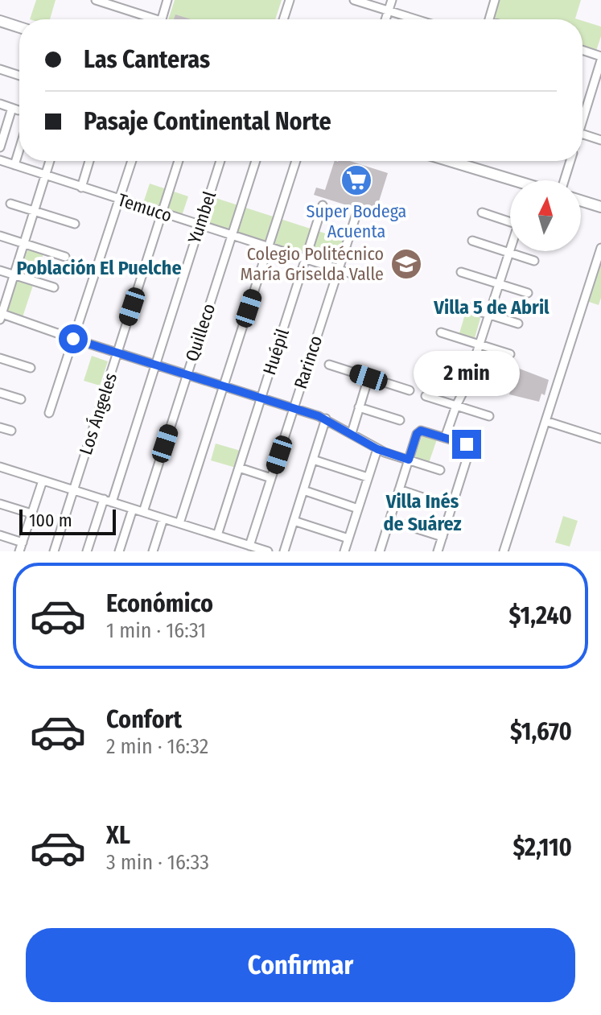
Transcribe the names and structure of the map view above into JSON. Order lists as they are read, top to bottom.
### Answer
{
  "streets": {
    "street": [
      "Temuco",
      "Yumbel",
      "Quilleco",
      "Huépil",
      "Rarinco",
      "Los Ángeles"
    ]
  },
  "crossings": [
    ["Temuco", "Yumbel"],
    ["Temuco", "Quilleco"],
    ["Temuco", "Huépil"],
    ["Temuco", "Rarinco"],
    ["Temuco", "Los Ángeles"]
  ],
  "districts": ["Población El Puelche", "Villa 5 de Abril", "Villa Inés de Suárez"],
  "places": {
    "supermarket": ["Super Bodega Acuenta"],
    "school or university": ["Colegio Politécnico María Griselda Valle"]
  },
  "scale_bar": "100 m",
  "north": "top",
  "page": {
    "banner": ["Las Canteras", "Pasaje Continental Norte"],
    "bubble": "2 min",
    "scale": "100 m",
    "list": [
      {
        "name": "Económico",
        "note": "1 min · 16:31",
        "value": "$1,240"
      },
      {
        "name": "Confort",
        "note": "2 min · 16:32",
        "value": "$1,670"
      },
      {
        "name": "XL",
        "note": "3 min · 16:33",
        "value": "$2,110"
      }
    ],
    "buttons": "Confirmar"
  }
}
